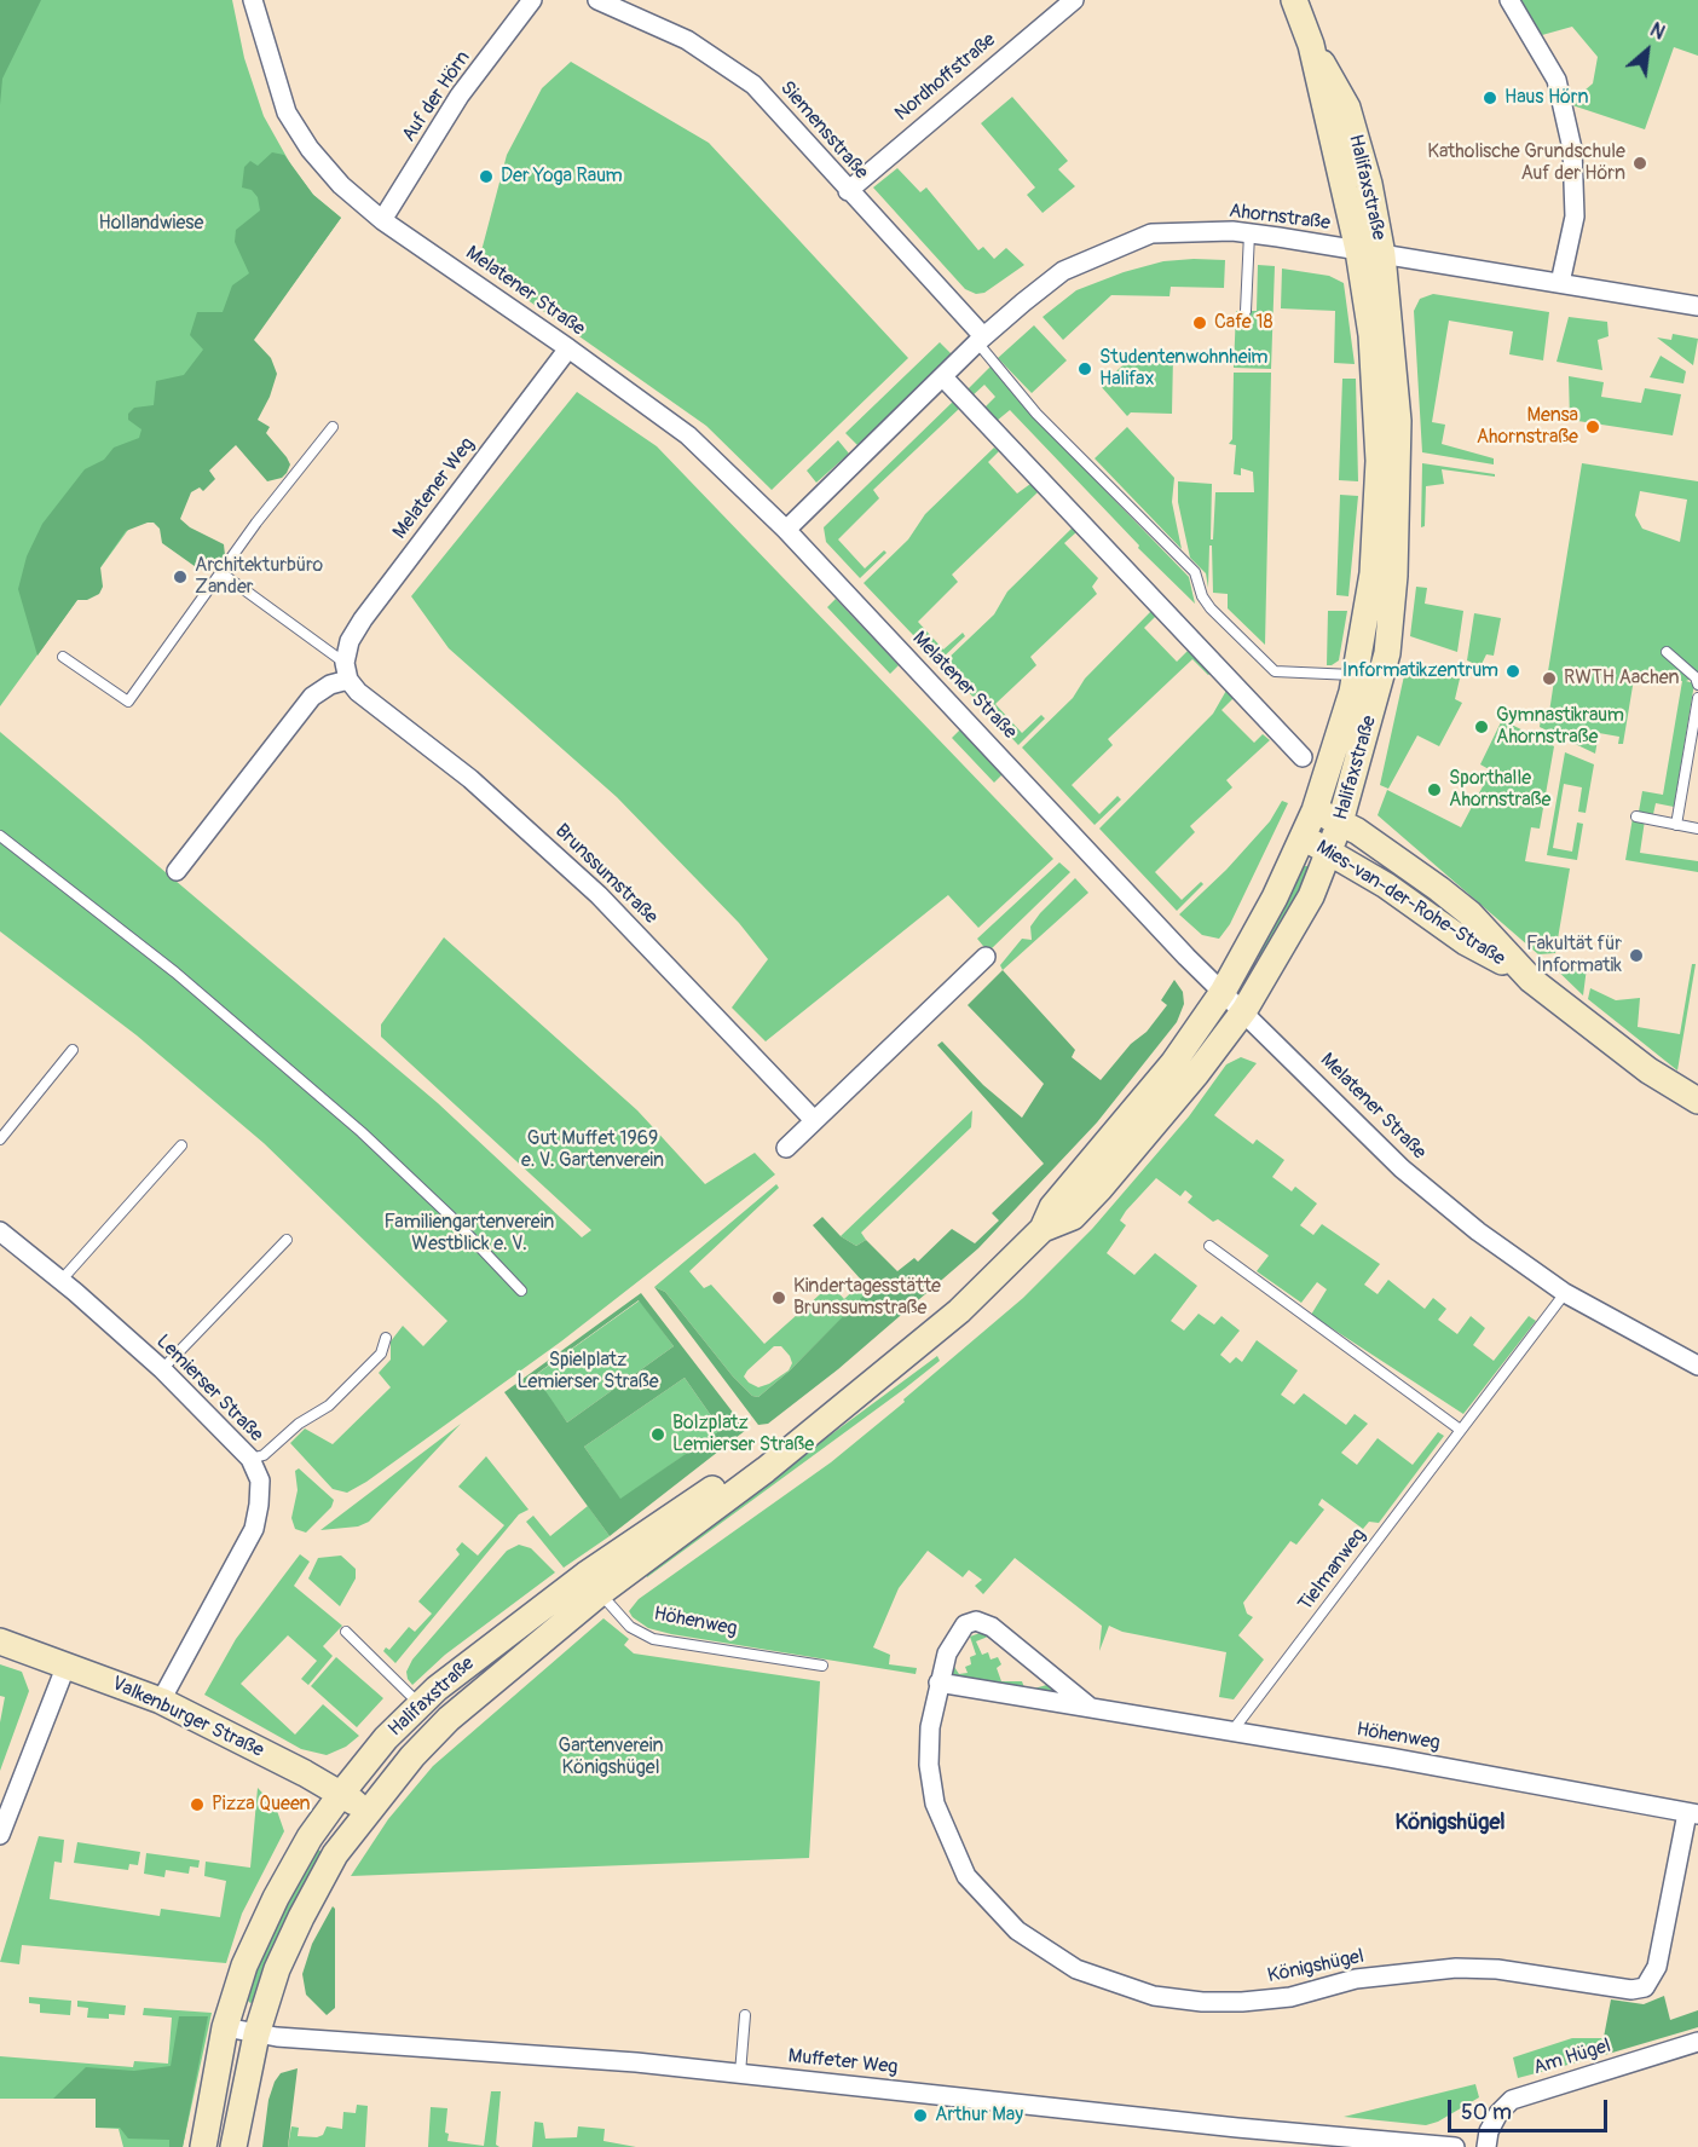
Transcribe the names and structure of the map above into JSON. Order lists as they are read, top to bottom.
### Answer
{
  "streets": {
    "main road": ["Halifaxstraße", "Mies-van-der-Rohe-Straße", "Valkenburger Straße"],
    "street": [
      "Nordhoffstraße",
      "Auf der Hörn",
      "Siemensstraße",
      "Ahornstraße",
      "Melatener Straße",
      "Melatener Weg",
      "Brunssumstraße",
      "Lemierser Straße",
      "Höhenweg",
      "Königshügel",
      "Am Hügel",
      "Muffeter Weg"
    ],
    "lane": ["Tielmanweg"]
  },
  "crossings": [
    ["Nordhoffstraße", "Siemensstraße"],
    ["Auf der Hörn", "Melatener Straße"],
    ["Siemensstraße", "Ahornstraße"],
    ["Halifaxstraße", "Ahornstraße"],
    ["Halifaxstraße", "Melatener Straße"],
    ["Halifaxstraße", "Mies-van-der-Rohe-Straße"],
    ["Halifaxstraße", "Höhenweg"],
    ["Halifaxstraße", "Valkenburger Straße"],
    ["Halifaxstraße", "Muffeter Weg"],
    ["Ahornstraße", "Melatener Straße"],
    ["Melatener Straße", "Melatener Weg"],
    ["Melatener Straße", "Tielmanweg"],
    ["Melatener Weg", "Brunssumstraße"],
    ["Lemierser Straße", "Valkenburger Straße"],
    ["Tielmanweg", "Höhenweg"],
    ["Höhenweg", "Königshügel"]
  ],
  "districts": ["Königshügel"],
  "parks": [
    "Hollandwiese",
    "Gut Muffet 1969 e. V. Gartenverein",
    "Familiengartenverein Westblick e. V.",
    "Spielplatz Lemierser Straße",
    "Gartenverein Königshügel"
  ],
  "places": [
    "Haus Hörn",
    "Katholische Grundschule Auf der Hörn",
    "Der Yoga Raum",
    "Cafe 18",
    "Studentenwohnheim Halifax",
    "Mensa Ahornstraße",
    "Architekturbüro Zander",
    "Informatikzentrum",
    "RWTH Aachen",
    "Gymnastikraum Ahornstraße",
    "Sporthalle Ahornstraße",
    "Fakultät für Informatik",
    "Kindertagesstätte Brunssumstraße",
    "Bolzplatz Lemierser Straße",
    "Pizza Queen",
    "Arthur May"
  ],
  "scale_bar": "50 m",
  "north": "top right"
}
